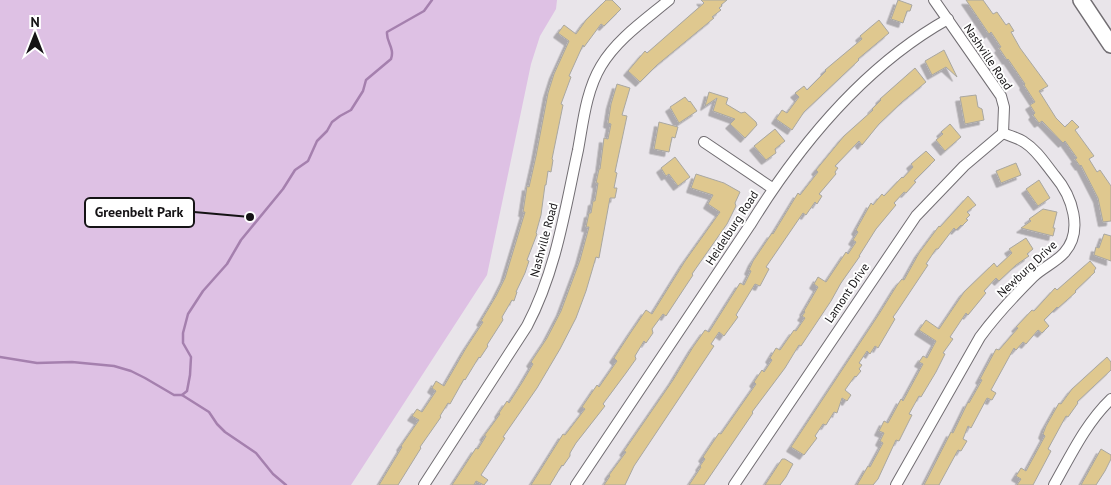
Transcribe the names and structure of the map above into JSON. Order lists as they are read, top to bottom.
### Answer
{
  "streets": {
    "street": [
      "Nashville Road",
      "Heidelburg Road",
      "Newburg Drive",
      "Lamont Drive"
    ]
  },
  "crossings": [
    ["Nashville Road", "Heidelburg Road"],
    ["Nashville Road", "Newburg Drive"],
    ["Nashville Road", "Lamont Drive"],
    ["Newburg Drive", "Lamont Drive"]
  ],
  "places": ["Greenbelt Park"],
  "north": "top"
}
